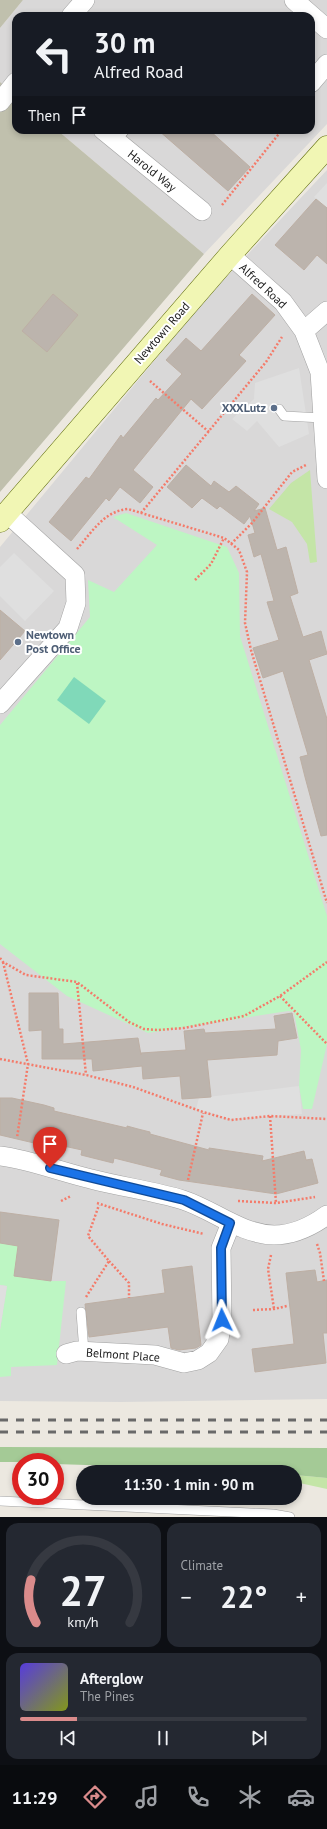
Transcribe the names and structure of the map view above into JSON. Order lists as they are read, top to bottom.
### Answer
{
  "streets": {
    "street": [
      "Harold Way",
      "Alfred Road",
      "Newtown Road",
      "Belmont Place"
    ]
  },
  "crossings": [
    ["Alfred Road", "Newtown Road"]
  ],
  "places": ["XXXLutz", "Newtown Post Office"],
  "page": {
    "turn": ["30 m", "Alfred Road"],
    "then": "Then",
    "limit": "30",
    "trip": "11:30 · 1 min · 90 m",
    "tile": "Climate",
    "heat": ["−", "22°", "+"],
    "song": ["Afterglow", "The Pines"],
    "tabs": "11:29",
    "gauge": ["27", "km/h"]
  }
}
